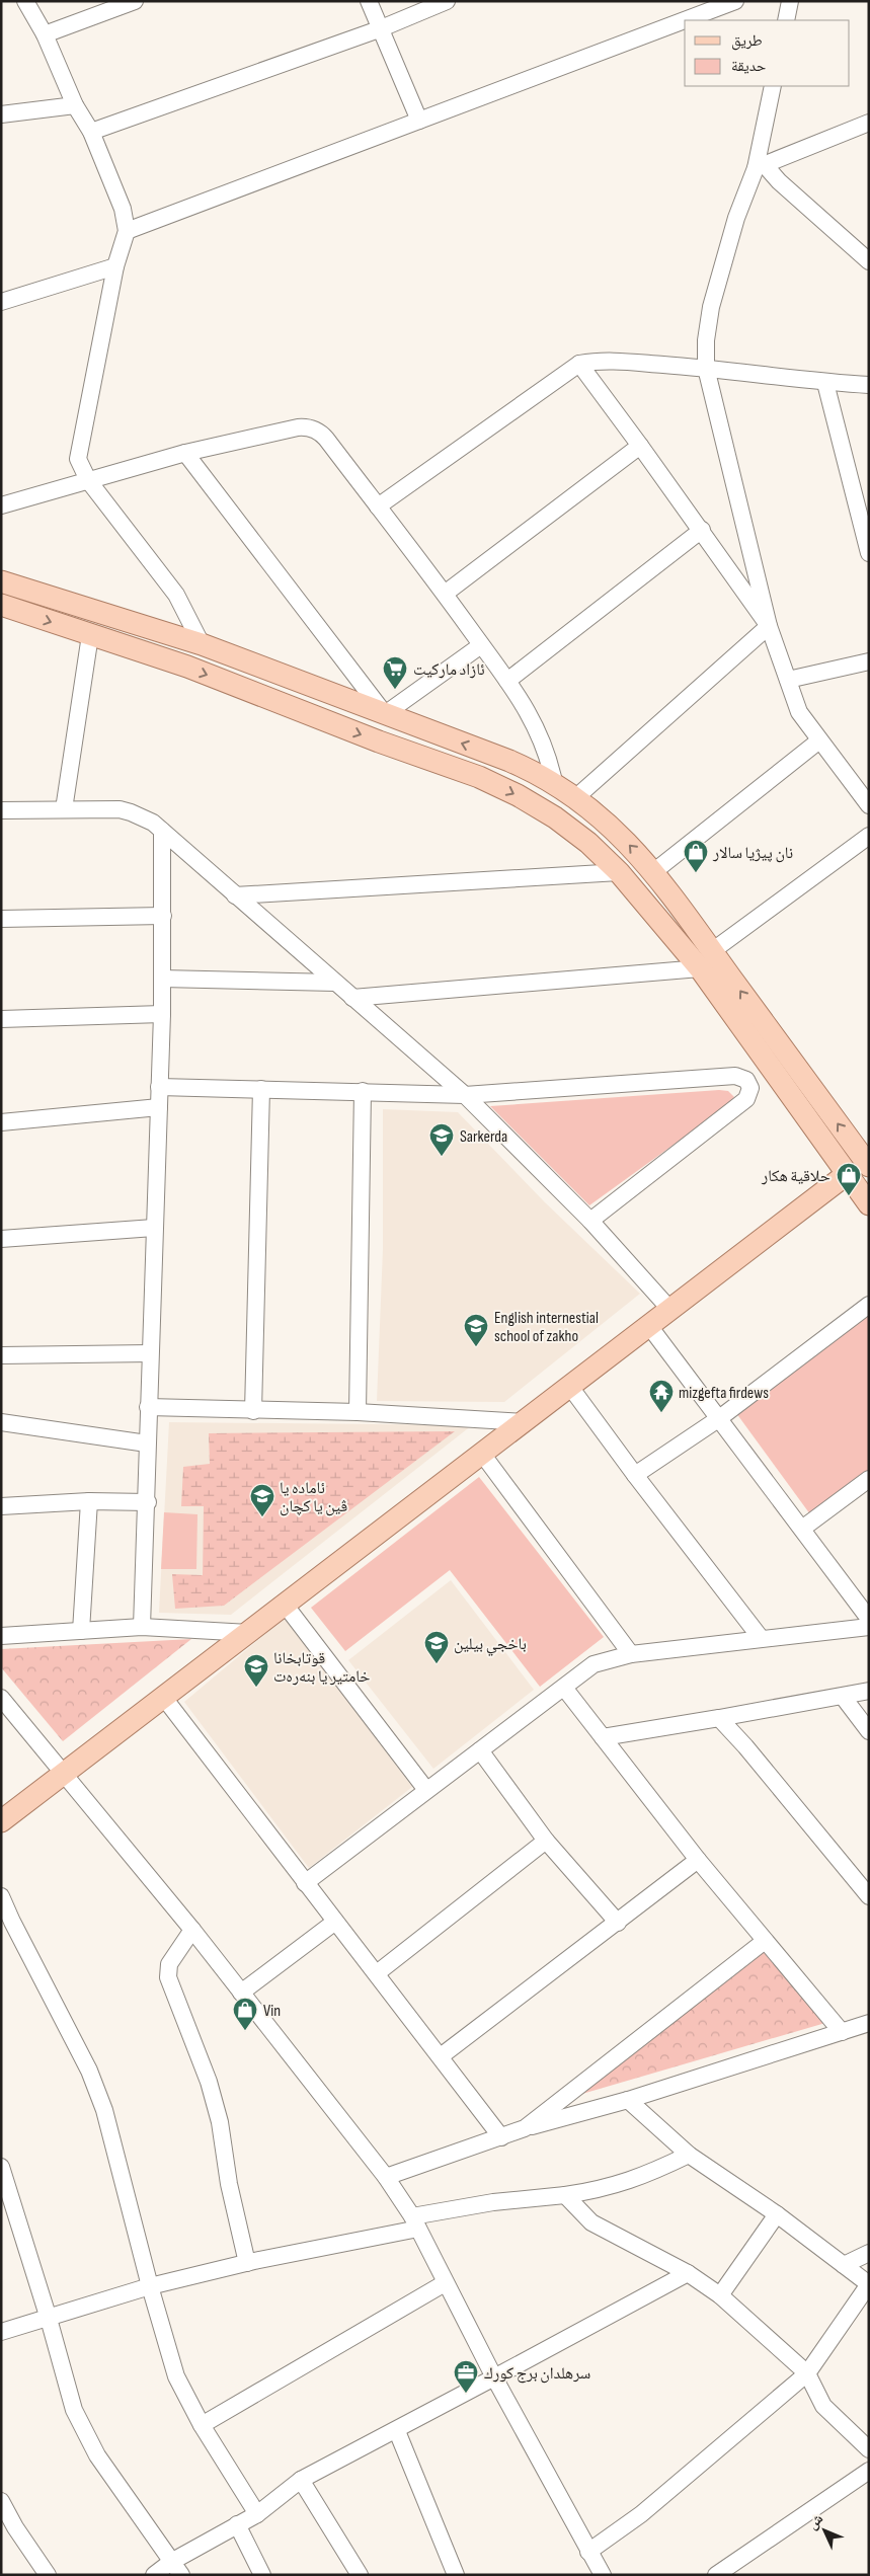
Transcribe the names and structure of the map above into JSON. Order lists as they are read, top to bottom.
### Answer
{
  "places": {
    "supermarket": ["ئازاد ماركيت"],
    "shop": ["نان پيژيا سالار", "حلاقية هكار", "Vin"],
    "school or university": [
      "Sarkerda",
      "English internestial school of zakho",
      "ئاماده یا ڤین یا کچان",
      "باخجي بيلين",
      "قوتابخانا خامتیر یا بنەرەت"
    ],
    "temple": ["mizgefta firdews"],
    "office": ["سرهلدان برج كورك"]
  },
  "legend": ["طريق", "حديقة"],
  "north": "top left"
}
